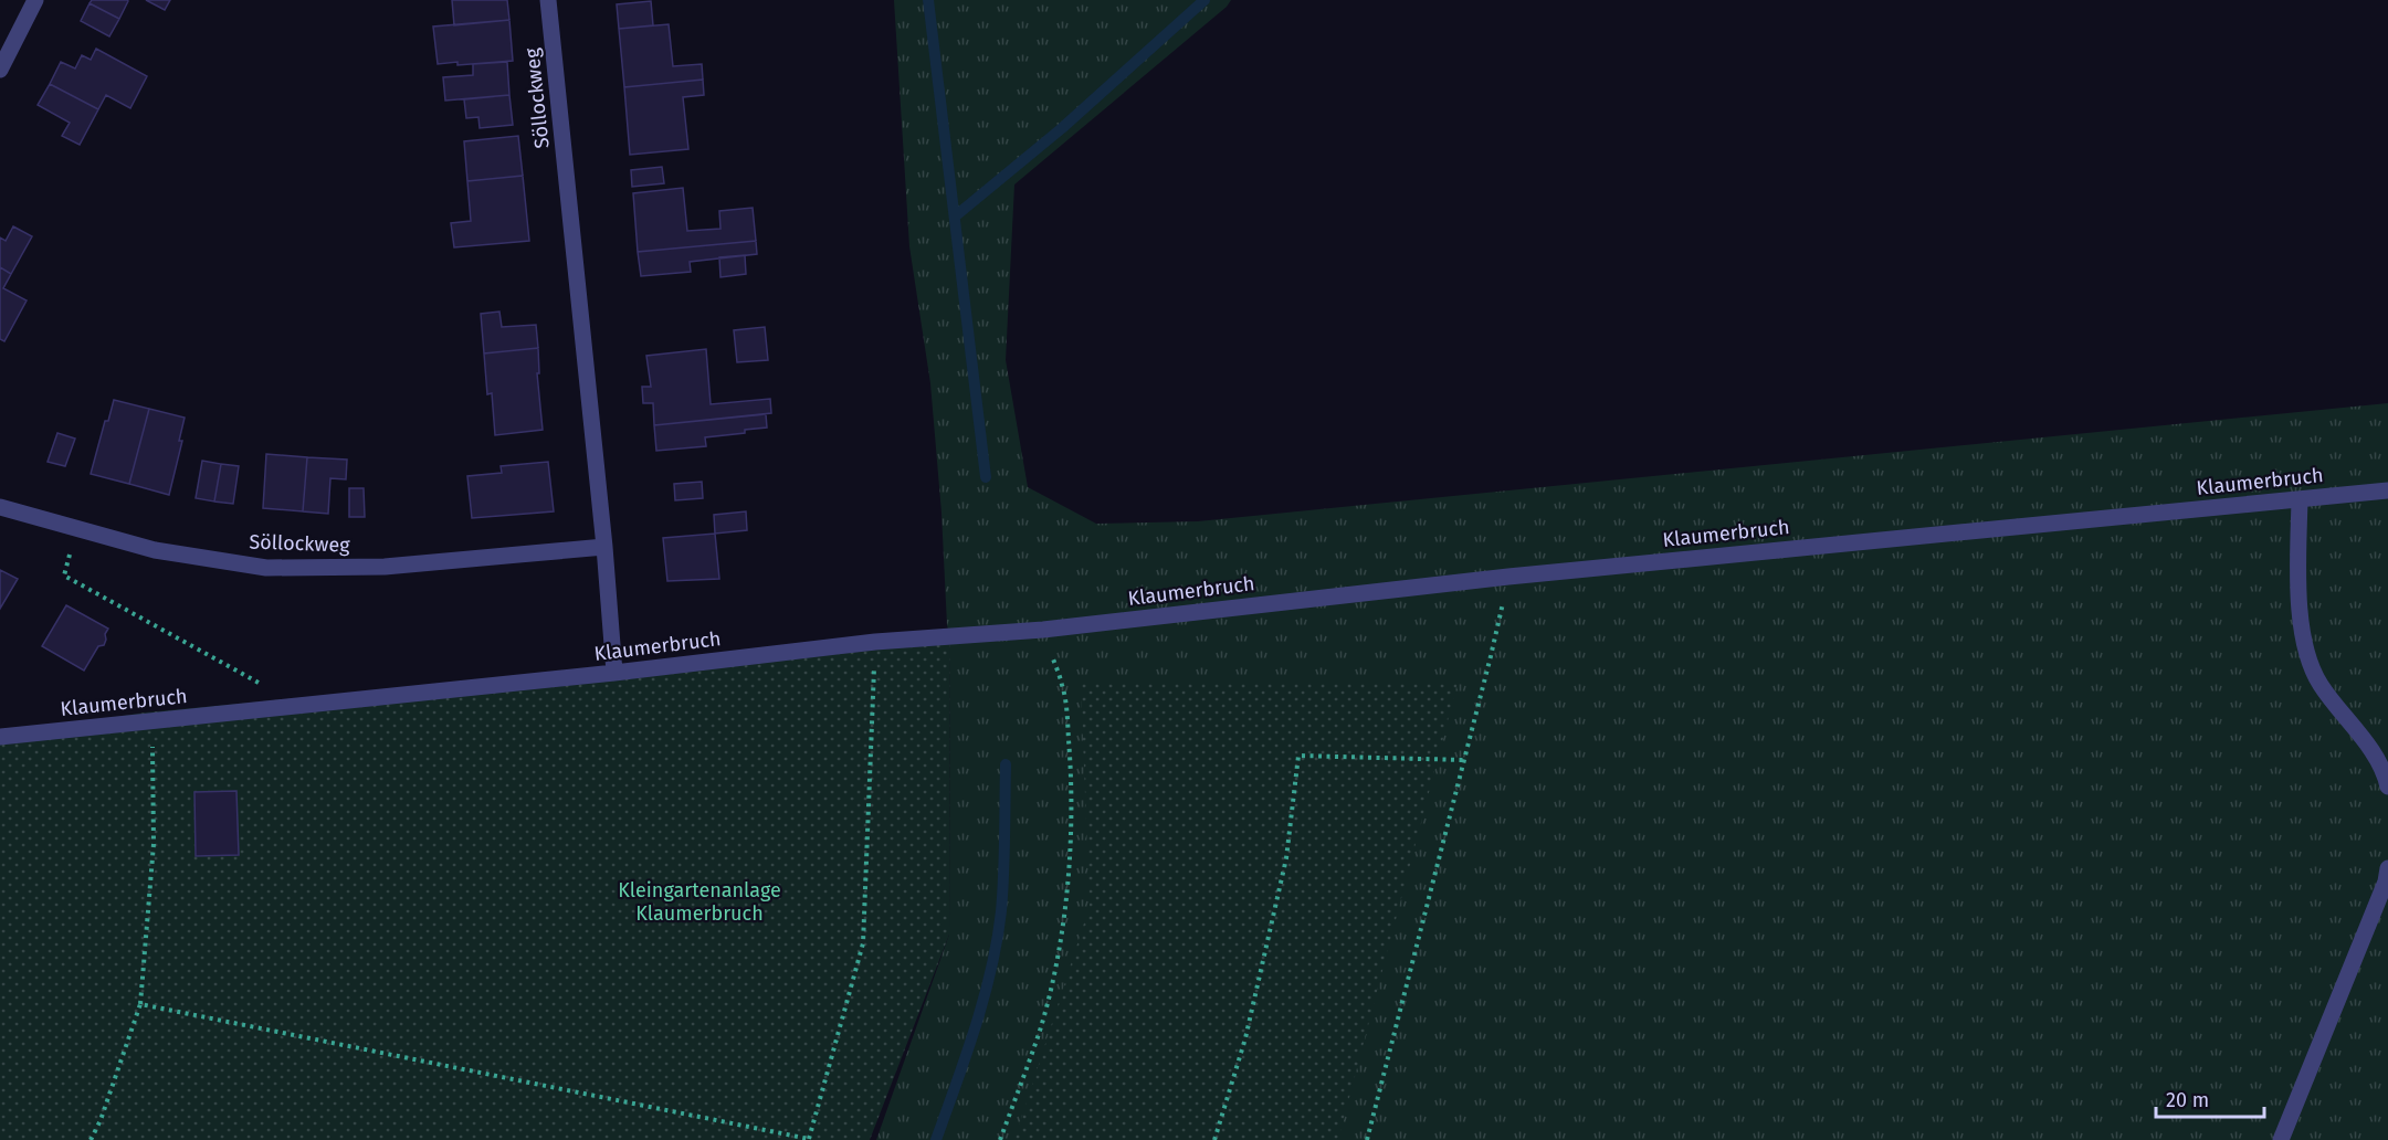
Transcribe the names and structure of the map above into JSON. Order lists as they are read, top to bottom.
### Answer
{
  "streets": {
    "street": ["Söllockweg", "Klaumerbruch"]
  },
  "crossings": [
    ["Söllockweg", "Klaumerbruch"]
  ],
  "parks": ["Kleingartenanlage Klaumerbruch"],
  "scale_bar": "20 m"
}
